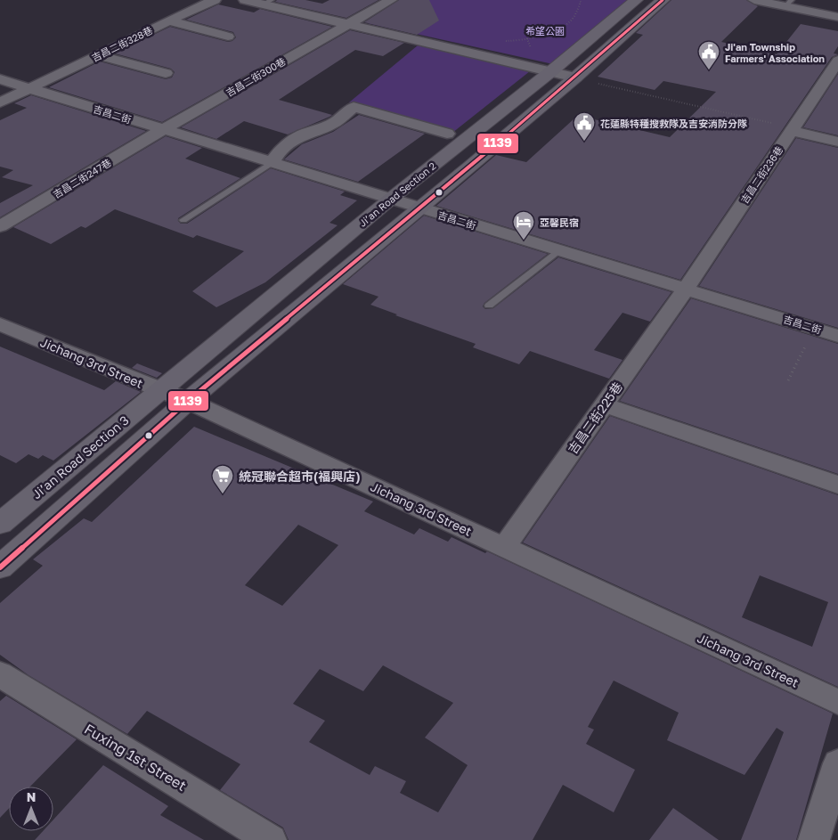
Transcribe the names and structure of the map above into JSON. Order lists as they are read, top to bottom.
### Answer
{
  "streets": {
    "main road": ["Ji’an Road Section 2", "Ji’an Road Section 3"],
    "street": [
      "吉昌二街328巷",
      "吉昌二街300巷",
      "吉昌二街",
      "吉昌二街236巷",
      "吉昌二街247巷",
      "Jichang 3rd Street",
      "吉昌二街225巷",
      "Fuxing 1st Street"
    ]
  },
  "crossings": [
    ["吉昌二街328巷", "吉昌二街"],
    ["吉昌二街300巷", "吉昌二街"],
    ["吉昌二街300巷", "吉昌二街247巷"],
    ["吉昌二街", "吉昌二街236巷"],
    ["吉昌二街", "吉昌二街247巷"],
    ["吉昌二街", "Ji’an Road Section 2"],
    ["吉昌二街", "吉昌二街225巷"],
    ["吉昌二街236巷", "吉昌二街225巷"],
    ["Ji’an Road Section 2", "Jichang 3rd Street"],
    ["Ji’an Road Section 2", "Ji’an Road Section 3"],
    ["Jichang 3rd Street", "吉昌二街225巷"],
    ["Jichang 3rd Street", "Ji’an Road Section 3"]
  ],
  "parks": ["希望公園"],
  "places": {
    "public building": ["Ji'an Township Farmers' Association", "花蓮縣特種搜救隊及吉安消防分隊"],
    "hotel": ["亞馨民宿"],
    "supermarket": ["統冠聯合超市(福興店)"]
  },
  "lines": ["transit line 1139"],
  "north": "top"
}
